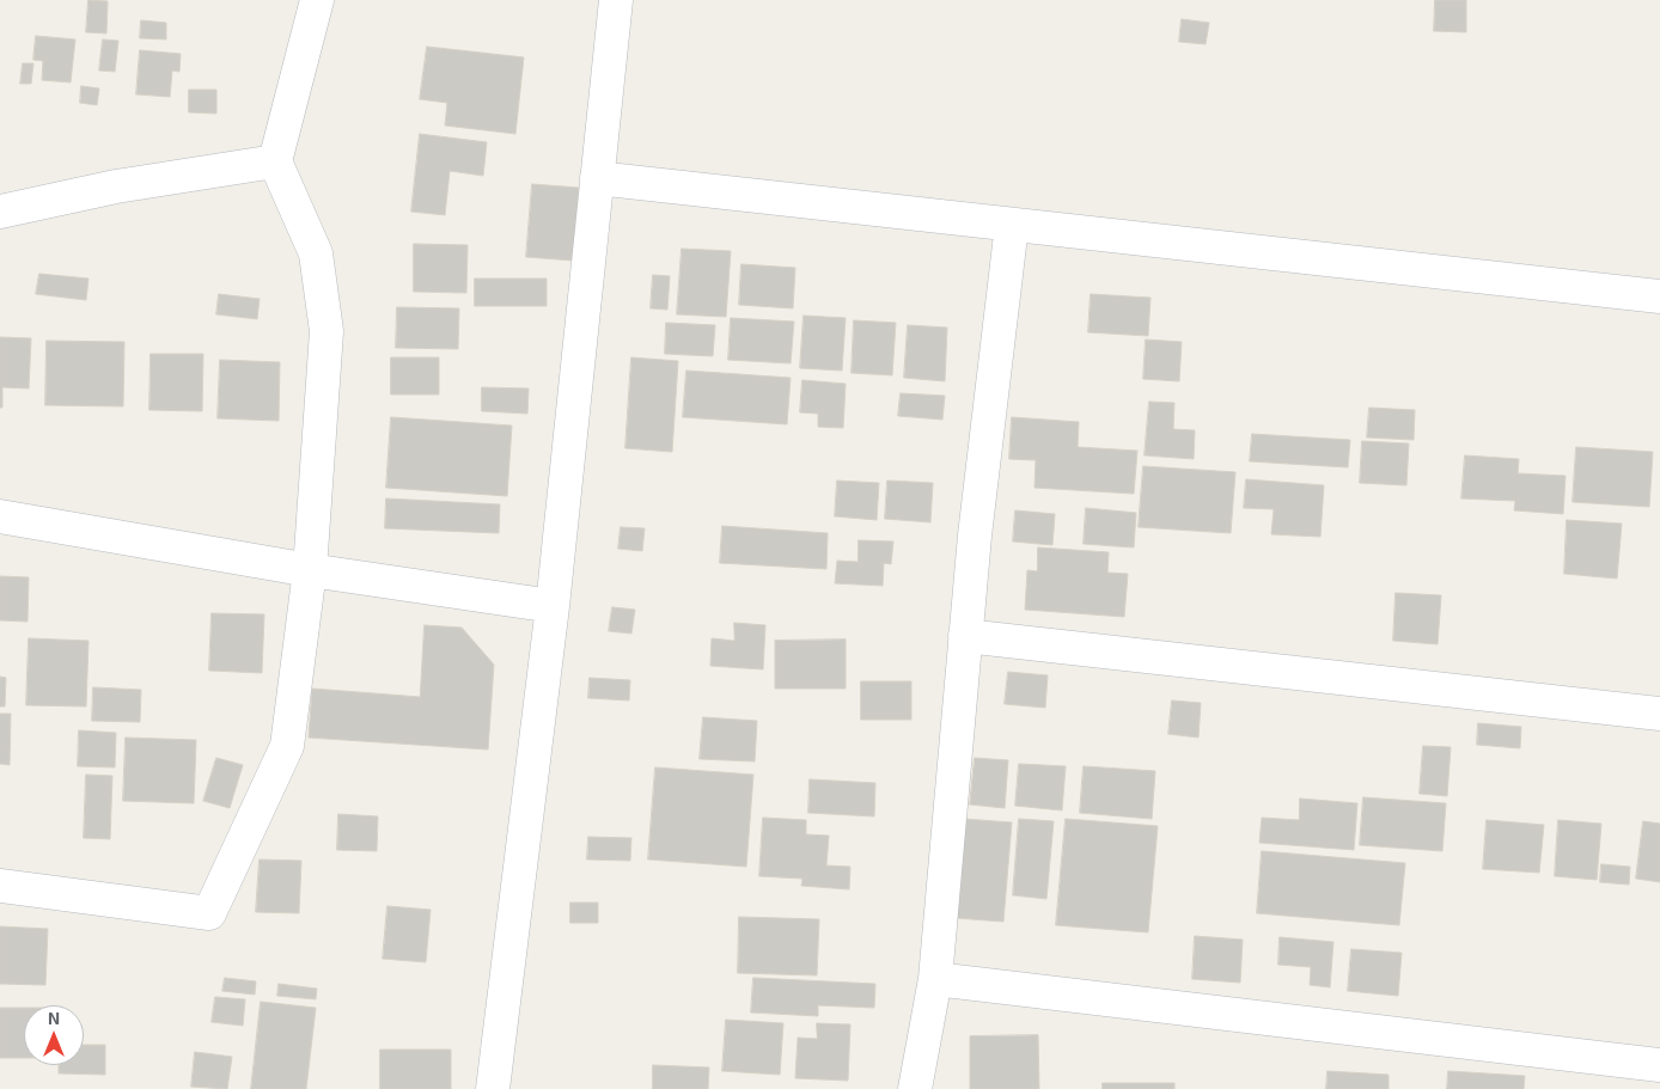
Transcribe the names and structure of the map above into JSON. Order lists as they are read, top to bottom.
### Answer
{
  "north": "top"
}
